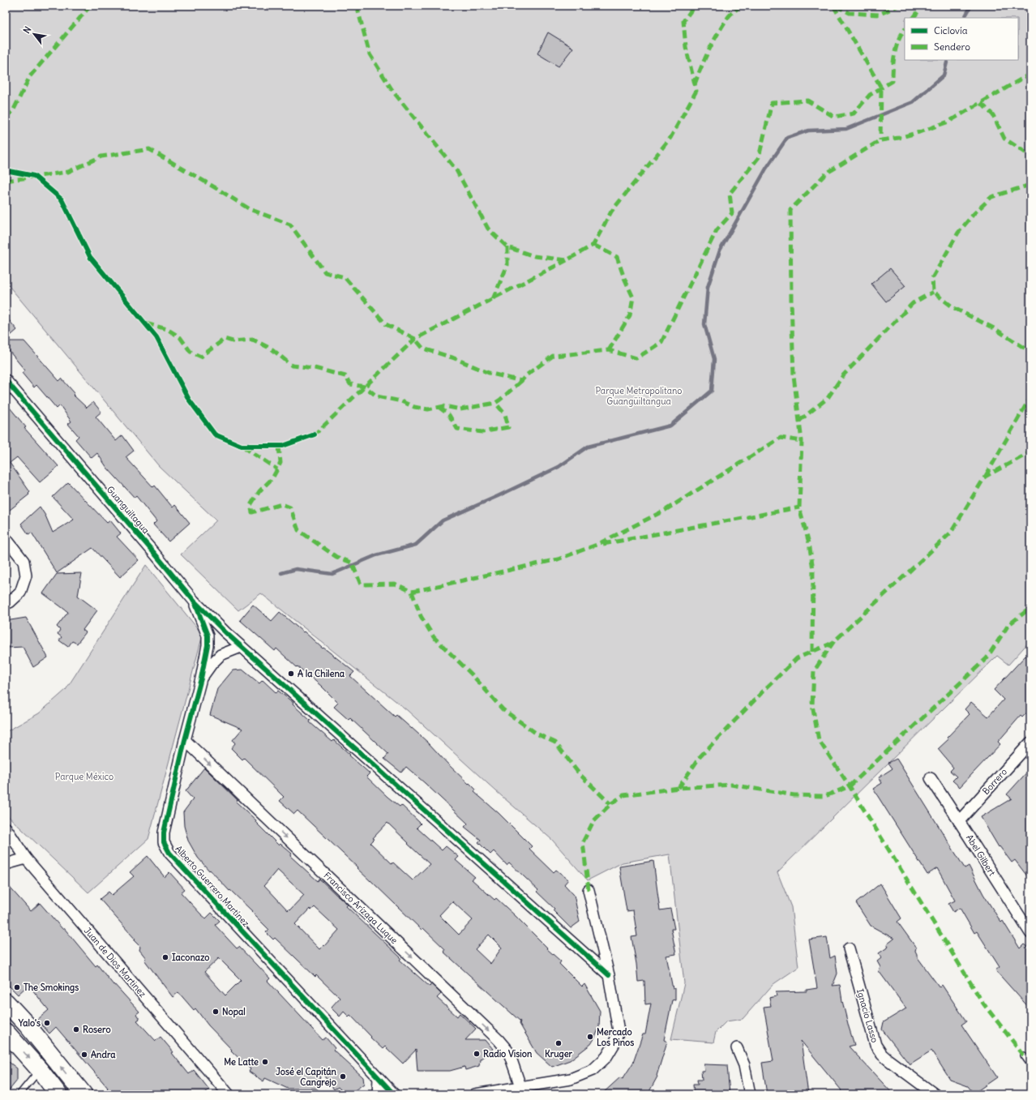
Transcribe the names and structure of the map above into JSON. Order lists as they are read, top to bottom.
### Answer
{
  "streets": {
    "street": [
      "Guanguiltagua",
      "Borrero",
      "Abel Gilbert",
      "Alberto Guerrero Martínez",
      "Francisco Arízaga Luque",
      "Juan de Dios Martinez",
      "Ignacio Lasso"
    ]
  },
  "crossings": [
    ["Guanguiltagua", "Alberto Guerrero Martínez"],
    ["Borrero", "Abel Gilbert"],
    ["Alberto Guerrero Martínez", "Francisco Arízaga Luque"]
  ],
  "one_way": ["Francisco Arízaga Luque"],
  "parks": ["Parque Metropolitano Guangüiltangua", "Parque México"],
  "places": [
    "A la Chilena",
    "Iaconazo",
    "The Smokings",
    "Nopal",
    "Yalo's",
    "Rosero",
    "Mercado Los Pinos",
    "Kruger",
    "Radio Vision",
    "Andra",
    "Me Latte",
    "José el Capitán Cangrejo"
  ],
  "legend": ["Ciclovía", "Sendero"],
  "north": "top left"
}
